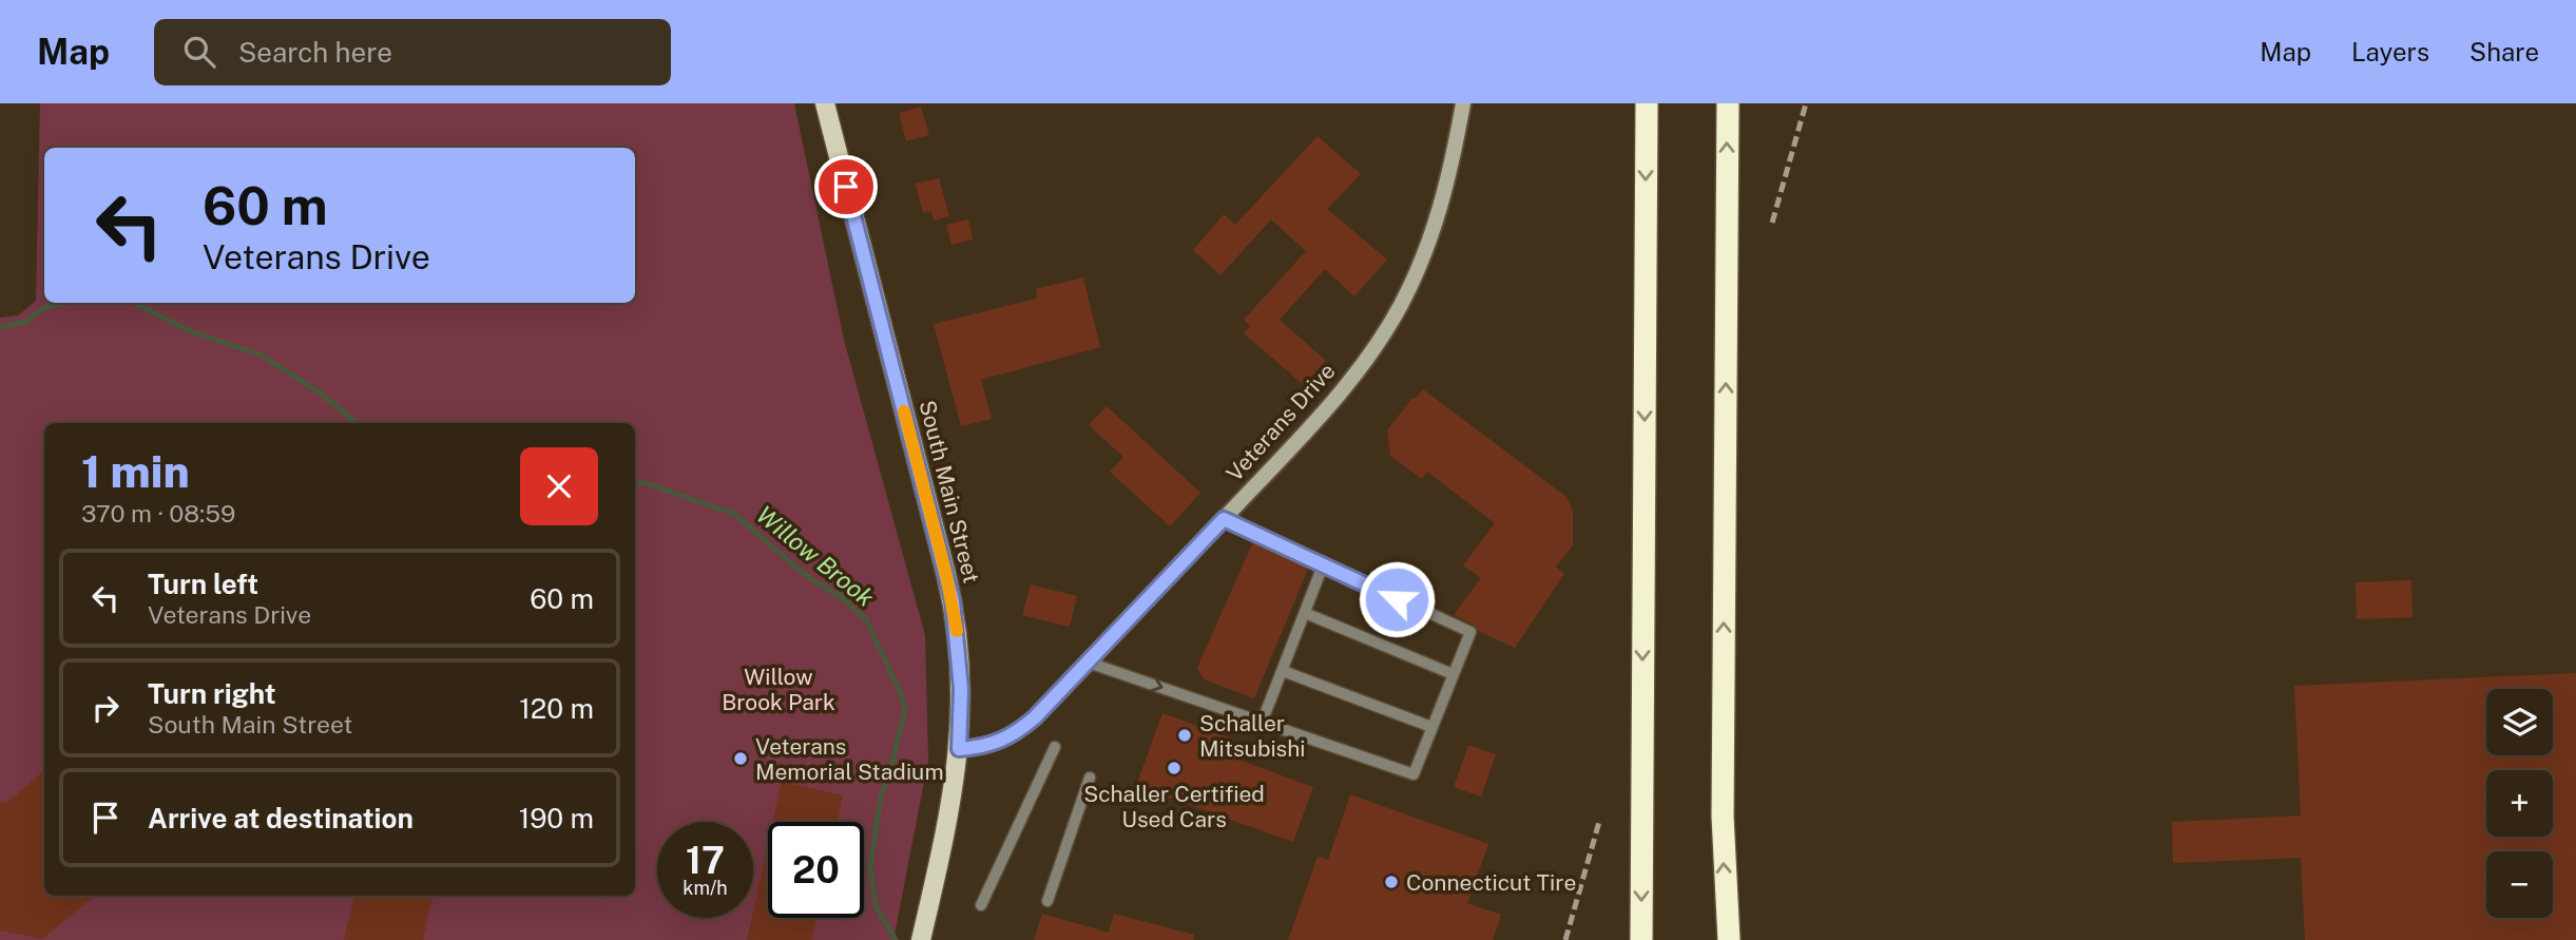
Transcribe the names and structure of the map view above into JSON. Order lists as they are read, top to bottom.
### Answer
{
  "streets": {
    "main road": ["South Main Street"],
    "street": ["Veterans Drive"]
  },
  "crossings": [
    ["Veterans Drive", "South Main Street"]
  ],
  "water": ["Willow Brook"],
  "parks": ["Willow Brook Park"],
  "places": [
    "Schaller Mitsubishi",
    "Veterans Memorial Stadium",
    "Schaller Certified Used Cars",
    "Connecticut Tire"
  ],
  "page": {
    "header": "Map",
    "search": "Search here",
    "nav": ["Map", "Layers", "Share"],
    "turn": ["60 m", "Veterans Drive"],
    "heading": ["1 min", "370 m · 08:59"],
    "list": [
      {
        "name": "Turn left",
        "note": "Veterans Drive",
        "value": "60 m"
      },
      {
        "name": "Turn right",
        "note": "South Main Street",
        "value": "120 m"
      },
      {
        "name": "Arrive at destination",
        "value": "190 m"
      }
    ],
    "map_buttons": ["+", "−"],
    "speed": "17 km/h",
    "limit": "20"
  }
}
